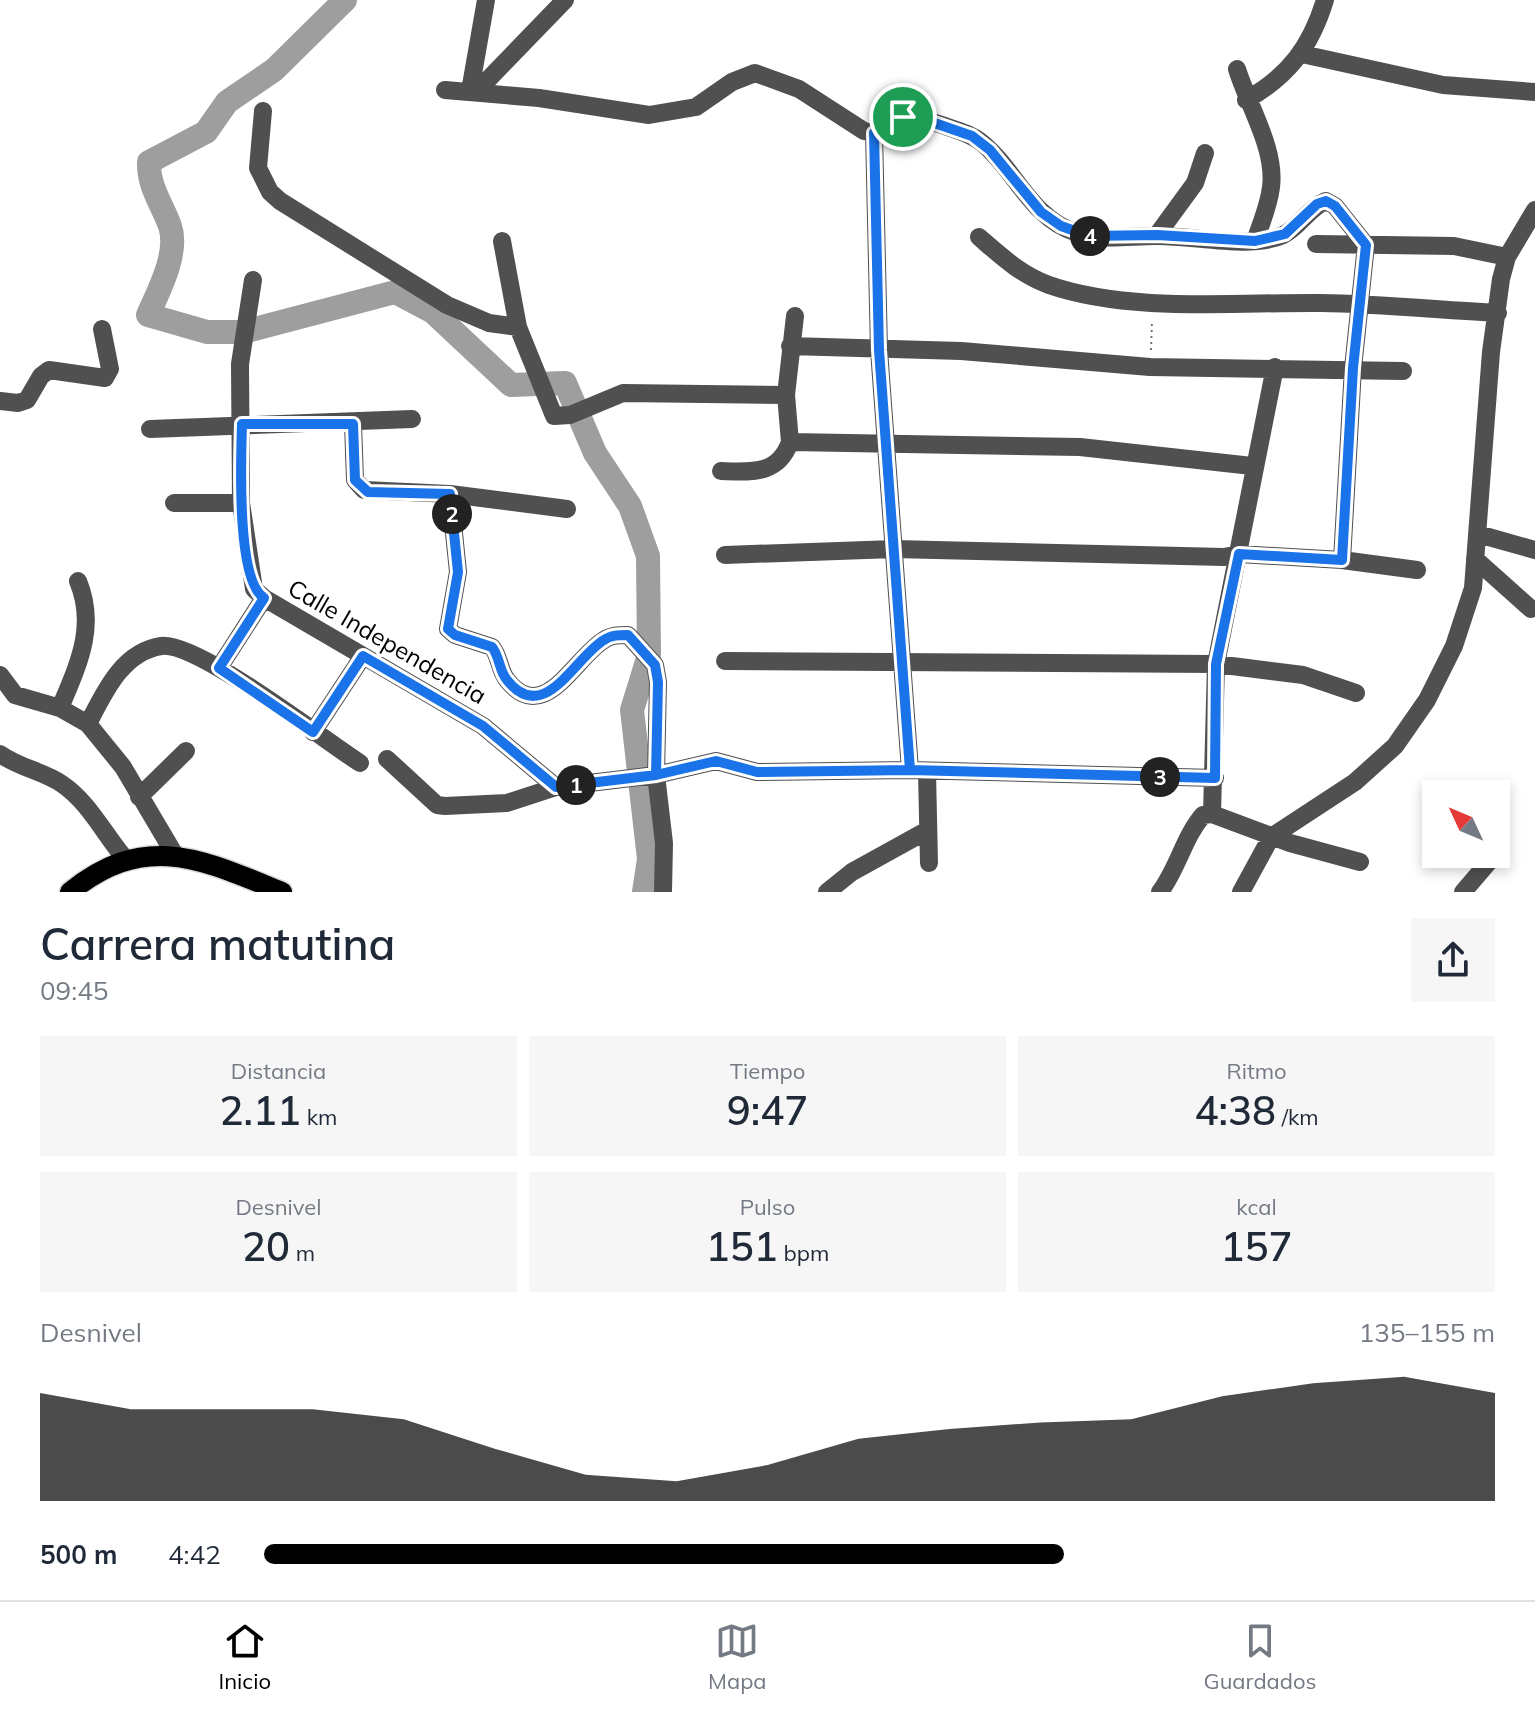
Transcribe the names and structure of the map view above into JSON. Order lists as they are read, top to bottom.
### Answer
{
  "streets": {
    "street": ["Calle Independencia"]
  },
  "north": "top left",
  "page": {
    "pins": [
      "4",
      "2",
      "3",
      "1"
    ],
    "heading": ["Carrera matutina", "09:45"],
    "stats": [
      ["Distancia", "2.11 km"],
      ["Tiempo", "9:47"],
      ["Ritmo", "4:38 /km"],
      ["Desnivel", "20 m"],
      ["Pulso", "151 bpm"],
      ["kcal", "157"]
    ],
    "chart": ["Desnivel", "135–155 m"],
    "list": [
      {
        "name": "500 m",
        "note": "4:42"
      }
    ],
    "tabs": ["Inicio", "Mapa", "Guardados"]
  }
}
